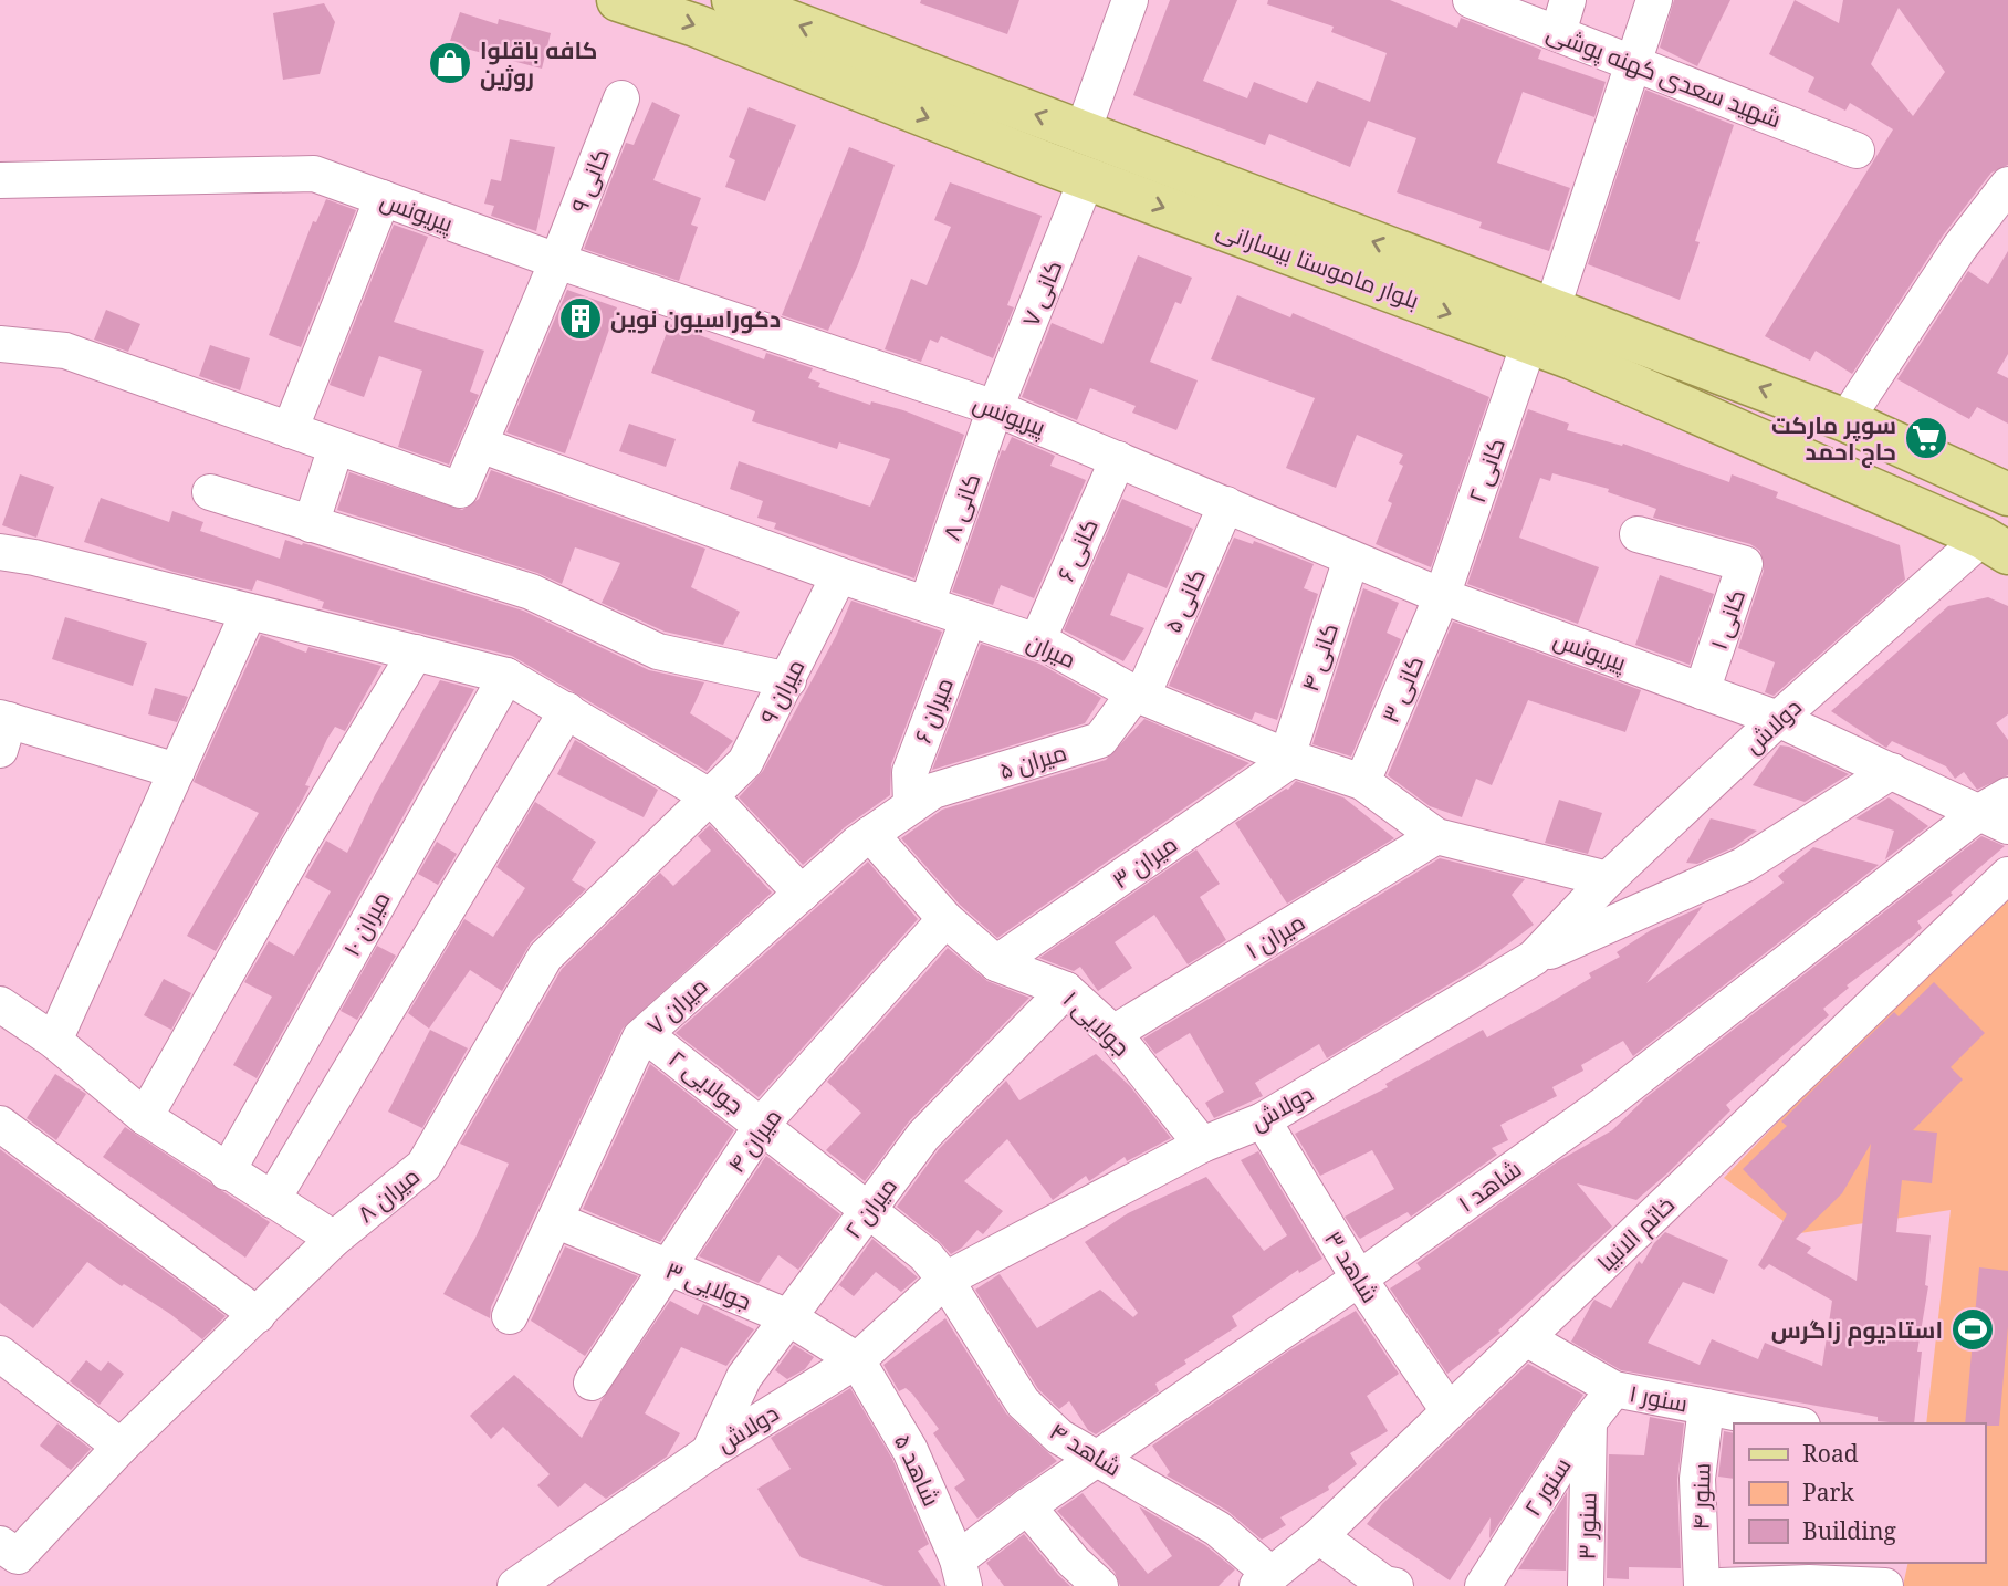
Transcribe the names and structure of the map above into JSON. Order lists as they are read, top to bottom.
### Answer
{
  "streets": {
    "main road": ["بلوار ماموستا بیسارانی"],
    "street": [
      "شهید سعدی کهنه پوشی",
      "کانی ۹",
      "پیریونس",
      "کانی ۷",
      "کانی ۲",
      "کانی ۸",
      "کانی ۶",
      "کانی ۵",
      "کانی ۱",
      "میران",
      "کانی ۴",
      "کانی ۳",
      "میران ۹",
      "میران ۶",
      "دولاش",
      "میران ۵",
      "میران ۳",
      "میران ۱۰",
      "میران ۱",
      "میران ۷",
      "جولایی ۱",
      "جولایی ۲",
      "میران ۴",
      "شاهد ۱",
      "میران ۸",
      "میران ۲",
      "خاتم الانبیا",
      "شاهد ۳",
      "جولایی ۳",
      "سنور ۱",
      "شاهد ۴",
      "شاهد ۵",
      "سنور ۲",
      "سنور ۴",
      "سنور ۳"
    ]
  },
  "crossings": [
    ["کانی ۹", "پیریونس"],
    ["کانی ۹", "میران"],
    ["پیریونس", "کانی ۷"],
    ["پیریونس", "کانی ۲"],
    ["پیریونس", "کانی ۸"],
    ["پیریونس", "کانی ۶"],
    ["پیریونس", "کانی ۵"],
    ["پیریونس", "کانی ۱"],
    ["پیریونس", "کانی ۴"],
    ["پیریونس", "کانی ۳"],
    ["پیریونس", "دولاش"],
    ["پیریونس", "شاهد ۱"],
    ["بلوار ماموستا بیسارانی", "کانی ۷"],
    ["بلوار ماموستا بیسارانی", "کانی ۲"],
    ["بلوار ماموستا بیسارانی", "دولاش"],
    ["کانی ۷", "کانی ۸"],
    ["کانی ۲", "کانی ۳"],
    ["کانی ۸", "میران"],
    ["کانی ۶", "میران"],
    ["کانی ۵", "میران"],
    ["کانی ۵", "میران ۵"],
    ["میران", "کانی ۴"],
    ["میران", "کانی ۳"],
    ["میران", "میران ۹"],
    ["میران", "میران ۶"],
    ["میران", "دولاش"],
    ["میران", "میران ۵"],
    ["میران", "میران ۳"],
    ["میران", "میران ۱"],
    ["کانی ۴", "میران ۳"],
    ["میران ۹", "میران ۸"],
    ["میران ۶", "میران ۵"],
    ["میران ۶", "میران ۷"],
    ["دولاش", "جولایی ۱"],
    ["دولاش", "جولایی ۲"],
    ["دولاش", "میران ۲"],
    ["دولاش", "شاهد ۳"],
    ["دولاش", "جولایی ۳"],
    ["دولاش", "شاهد ۴"],
    ["دولاش", "شاهد ۵"],
    ["میران ۵", "میران ۷"],
    ["میران ۳", "جولایی ۱"],
    ["میران ۱", "جولایی ۱"],
    ["میران ۷", "جولایی ۱"],
    ["میران ۷", "جولایی ۲"],
    ["میران ۷", "جولایی ۳"],
    ["جولایی ۱", "میران ۴"],
    ["جولایی ۱", "میران ۲"],
    ["جولایی ۲", "میران ۴"],
    ["جولایی ۲", "میران ۲"],
    ["جولایی ۲", "شاهد ۴"],
    ["میران ۴", "جولایی ۳"],
    ["شاهد ۱", "شاهد ۳"],
    ["شاهد ۱", "شاهد ۴"],
    ["شاهد ۱", "شاهد ۵"],
    ["میران ۲", "جولایی ۳"],
    ["خاتم الانبیا", "شاهد ۳"],
    ["خاتم الانبیا", "سنور ۱"],
    ["خاتم الانبیا", "شاهد ۴"],
    ["جولایی ۳", "شاهد ۵"],
    ["سنور ۱", "سنور ۲"],
    ["سنور ۱", "سنور ۴"],
    ["سنور ۲", "سنور ۳"]
  ],
  "places": {
    "shop": ["کافه باقلوا روژین"],
    "building": ["دکوراسیون نوین"],
    "supermarket": ["سوپر مارکت حاج احمد"],
    "sports": ["استادیوم زاگرس"]
  },
  "legend": ["Road", "Park", "Building"]
}
